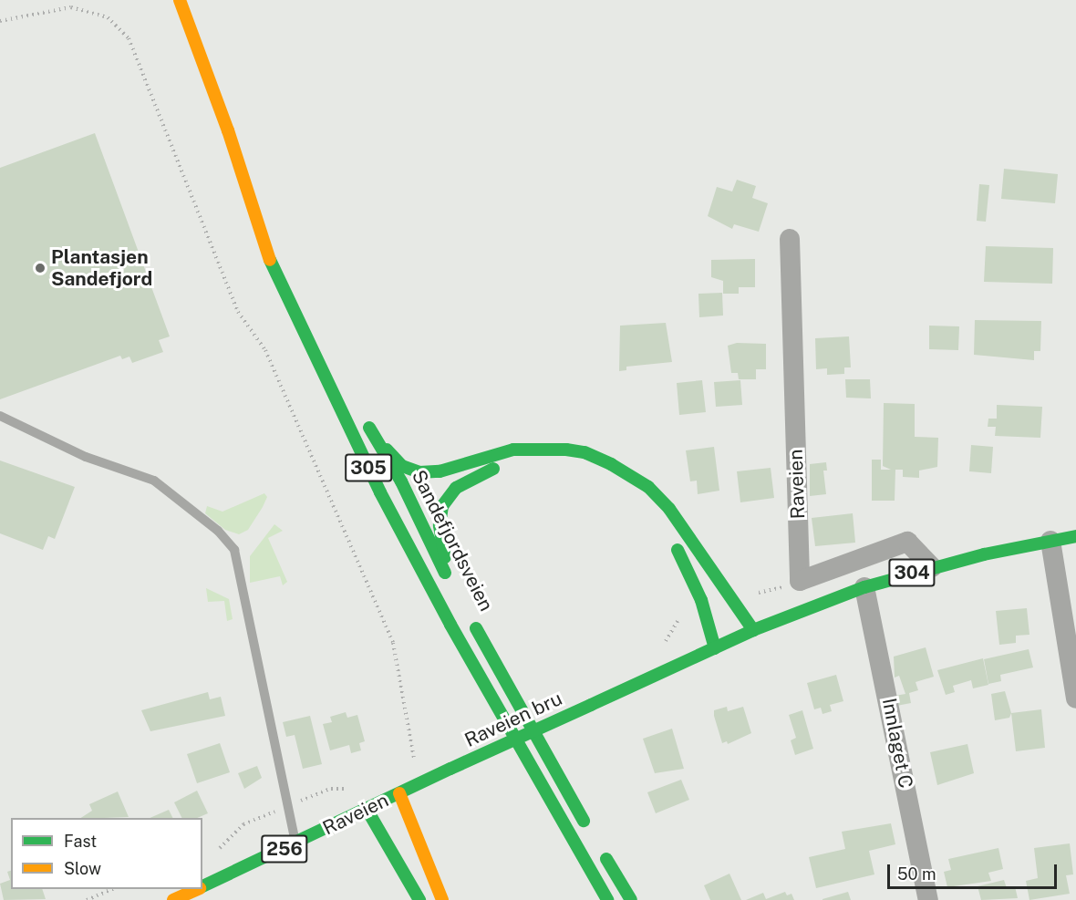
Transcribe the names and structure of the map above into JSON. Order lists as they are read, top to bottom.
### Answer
{
  "streets": {
    "main road": [
      "305",
      "Raveien",
      "Sandefjordsveien",
      "304",
      "Raveien bru",
      "256"
    ],
    "street": ["Innlaget C"]
  },
  "crossings": [
    ["305", "Sandefjordsveien"],
    ["305", "304"],
    ["Raveien", "Raveien bru"],
    ["304", "Innlaget C"]
  ],
  "places": ["Plantasjen Sandefjord"],
  "legend": ["Fast", "Slow"],
  "scale_bar": "50 m"
}
